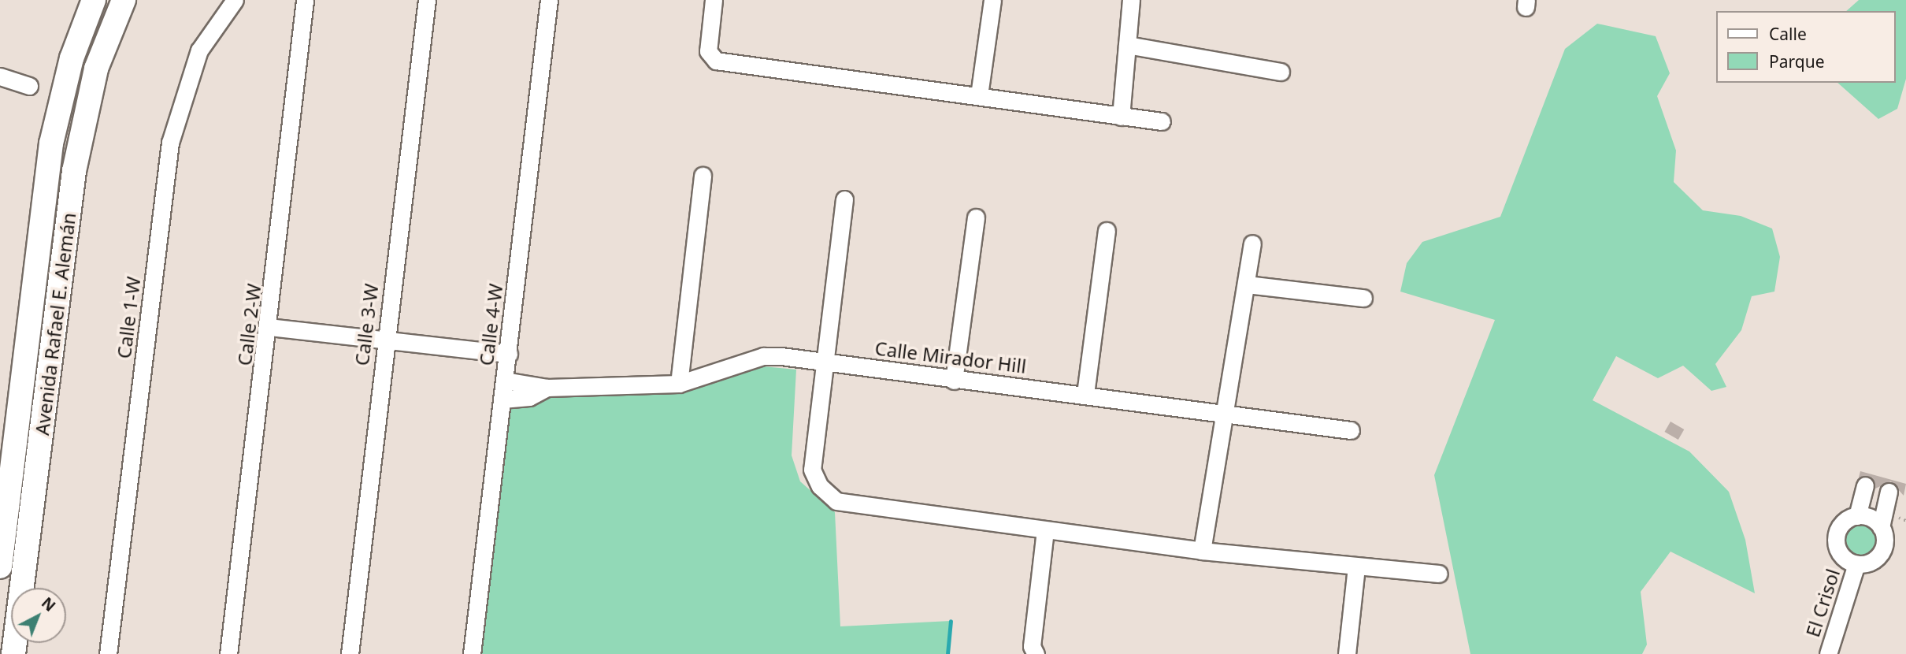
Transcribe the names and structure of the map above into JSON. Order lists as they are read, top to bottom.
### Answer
{
  "streets": {
    "main road": ["Avenida Rafael E. Alemán"],
    "street": [
      "Calle 1-W",
      "Calle 2-W",
      "Calle 3-W",
      "Calle 4-W",
      "Calle Mirador Hill",
      "El Crisol"
    ]
  },
  "crossings": [
    ["Calle 4-W", "Calle Mirador Hill"]
  ],
  "legend": ["Calle", "Parque"],
  "north": "top right"
}
